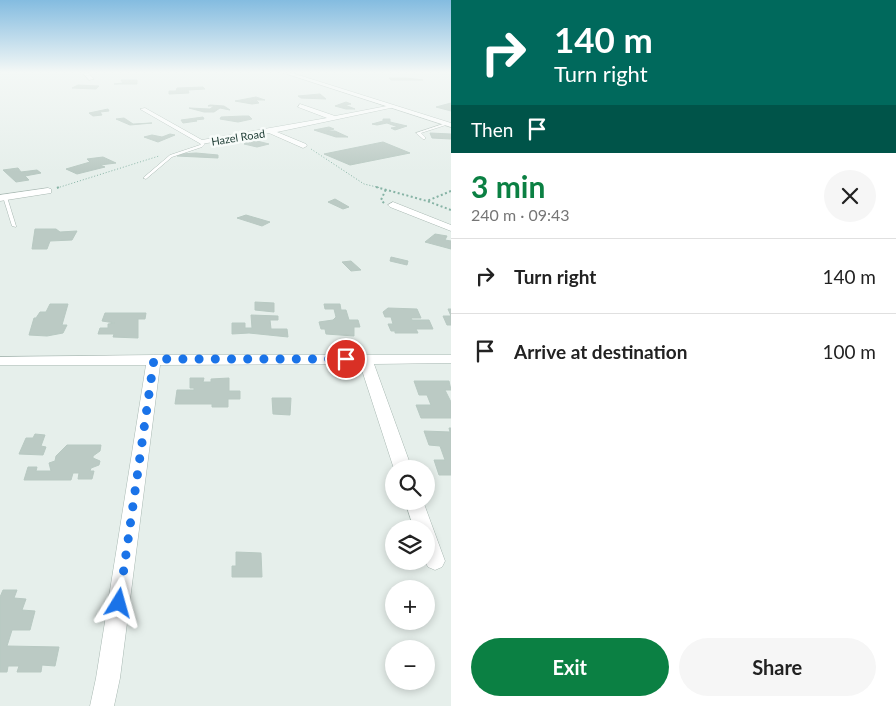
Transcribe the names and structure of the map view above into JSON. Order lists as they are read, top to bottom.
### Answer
{
  "streets": {
    "street": ["Hazel Road"]
  },
  "page": {
    "turn": ["140 m", "Turn right"],
    "then": "Then",
    "heading": ["3 min", "240 m · 09:43"],
    "list": [
      {
        "name": "Turn right",
        "value": "140 m"
      },
      {
        "name": "Arrive at destination",
        "value": "100 m"
      }
    ],
    "map_buttons": ["+", "−"],
    "buttons": ["Exit", "Share"]
  }
}
